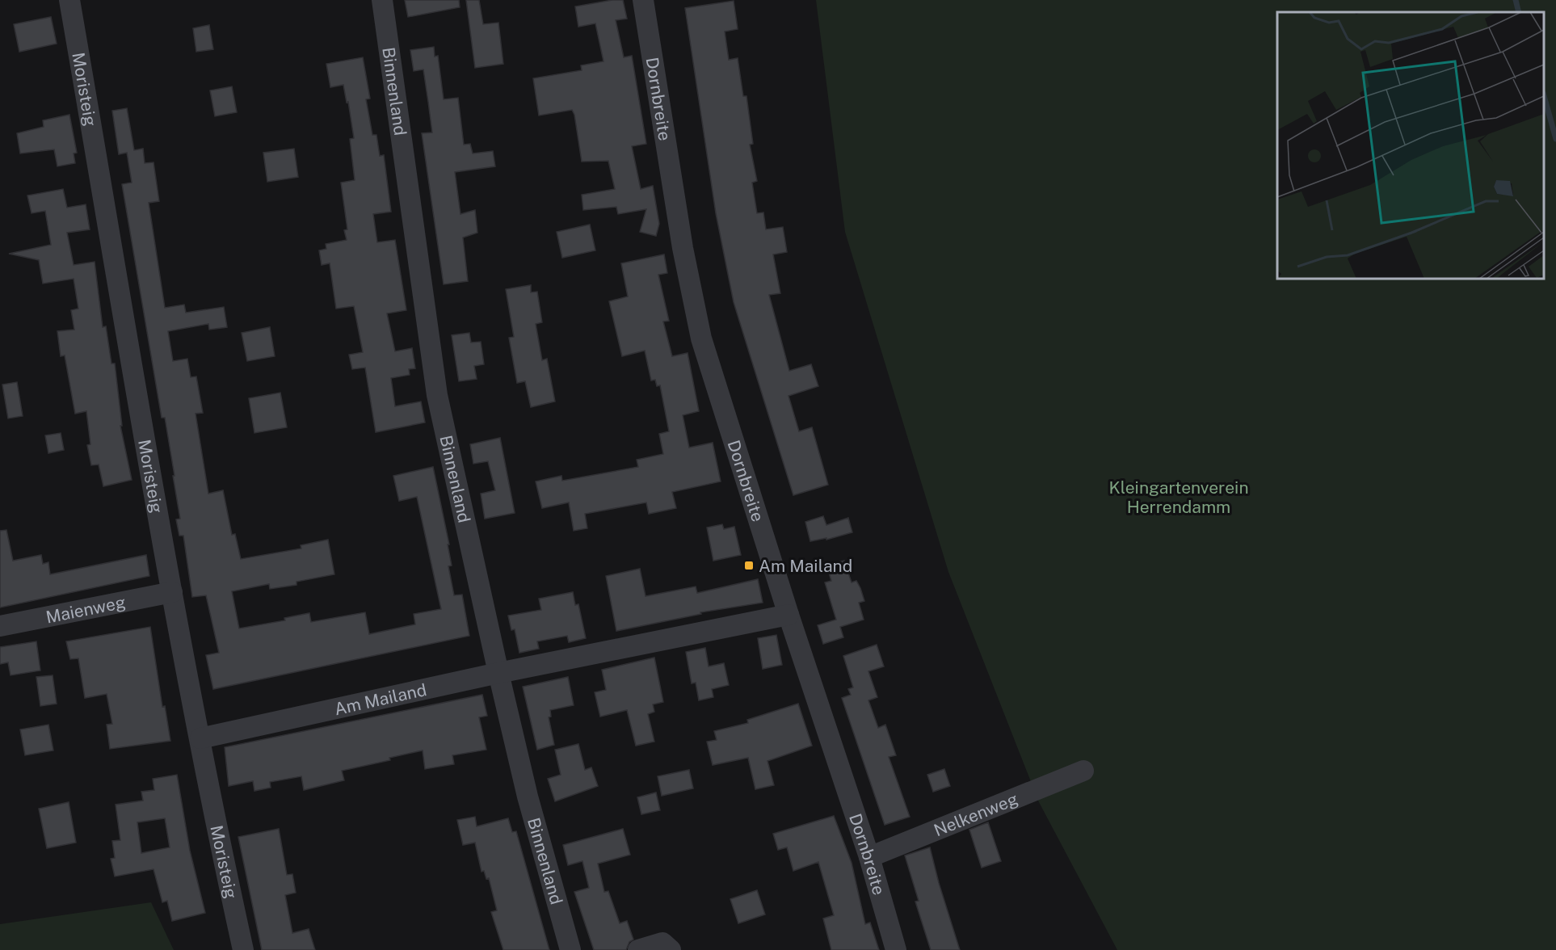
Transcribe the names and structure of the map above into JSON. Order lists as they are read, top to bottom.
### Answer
{
  "streets": {
    "street": [
      "Moristeig",
      "Binnenland",
      "Dornbreite",
      "Maienweg",
      "Am Mailand",
      "Nelkenweg"
    ]
  },
  "crossings": [
    ["Moristeig", "Maienweg"],
    ["Moristeig", "Am Mailand"],
    ["Binnenland", "Am Mailand"],
    ["Dornbreite", "Am Mailand"],
    ["Dornbreite", "Nelkenweg"]
  ],
  "parks": ["Kleingartenverein Herrendamm"],
  "places": {
    "transit": ["Am Mailand"]
  }
}
